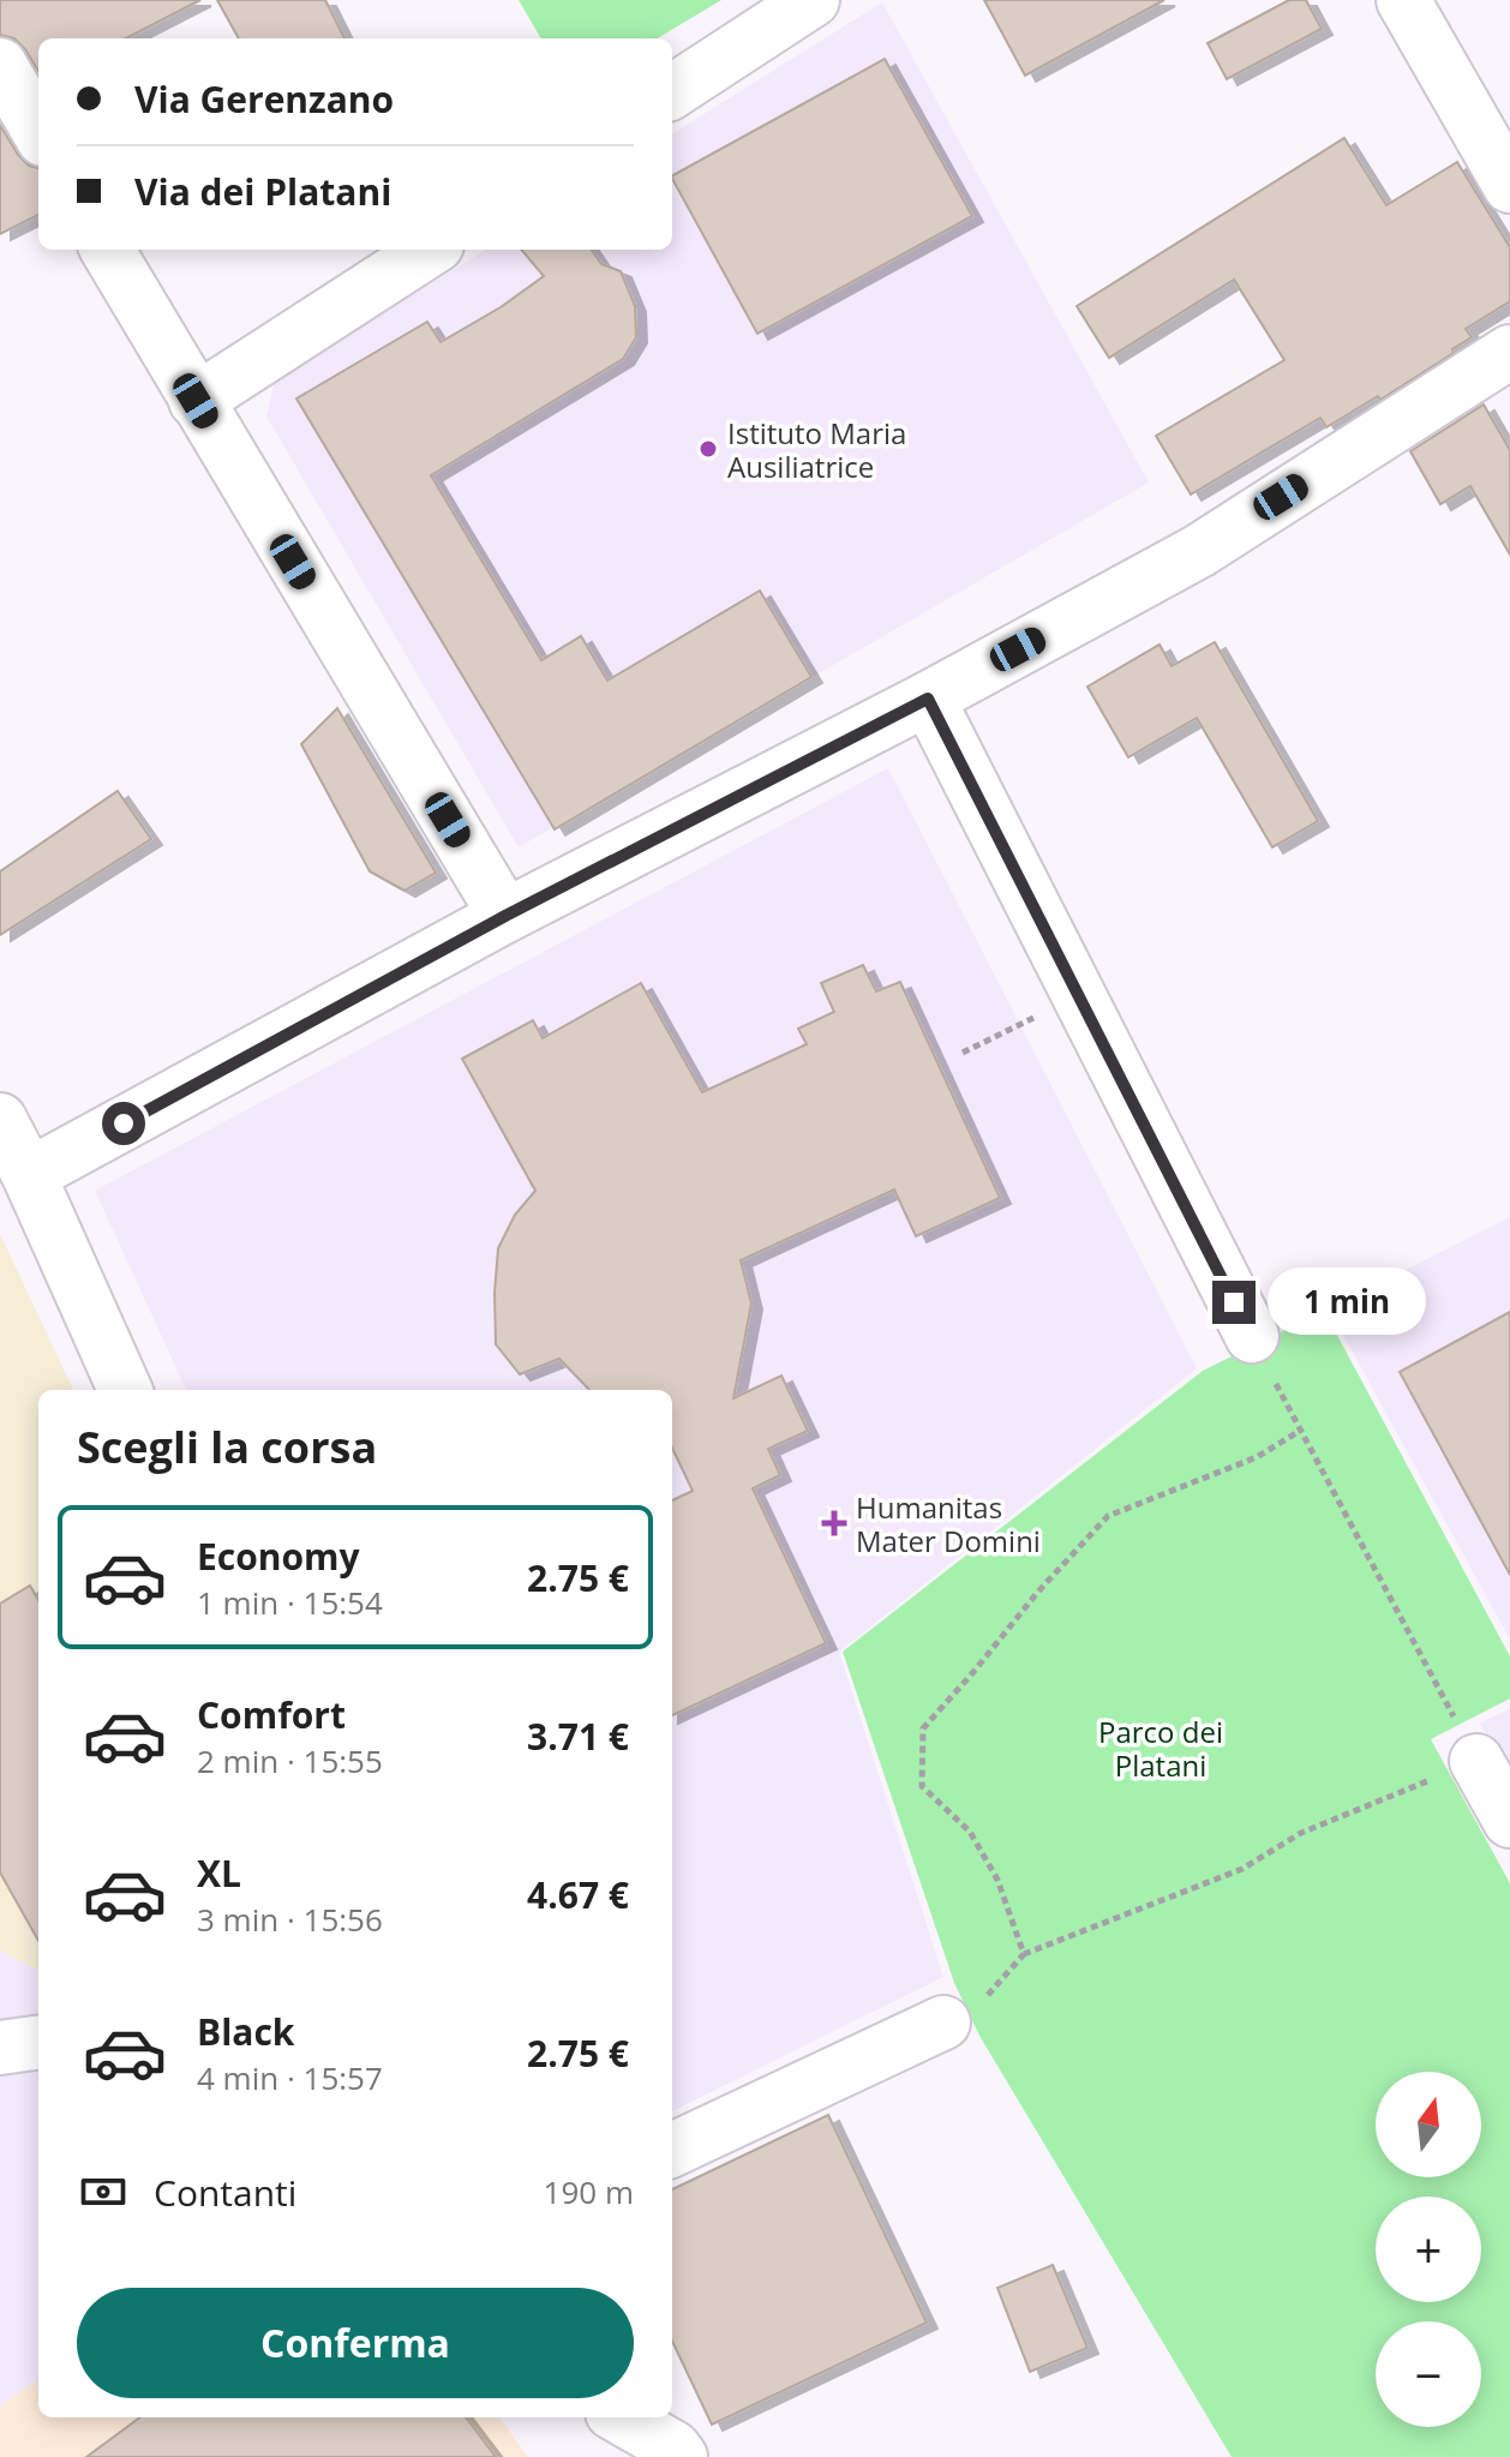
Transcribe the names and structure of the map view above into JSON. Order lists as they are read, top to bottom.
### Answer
{
  "parks": ["Parco dei Platani"],
  "places": {
    "other": ["Istituto Maria Ausiliatrice"],
    "health": ["Humanitas Mater Domini"]
  },
  "north": "top",
  "page": {
    "banner": ["Via Gerenzano", "Via dei Platani"],
    "bubble": "1 min",
    "heading": "Scegli la corsa",
    "list": [
      {
        "name": "Economy",
        "note": "1 min · 15:54",
        "value": "2.75 €"
      },
      {
        "name": "Comfort",
        "note": "2 min · 15:55",
        "value": "3.71 €"
      },
      {
        "name": "XL",
        "note": "3 min · 15:56",
        "value": "4.67 €"
      },
      {
        "name": "Black",
        "note": "4 min · 15:57",
        "value": "2.75 €"
      }
    ],
    "map_buttons": ["+", "−"],
    "pay": ["Contanti", "190 m"],
    "buttons": "Conferma"
  }
}
